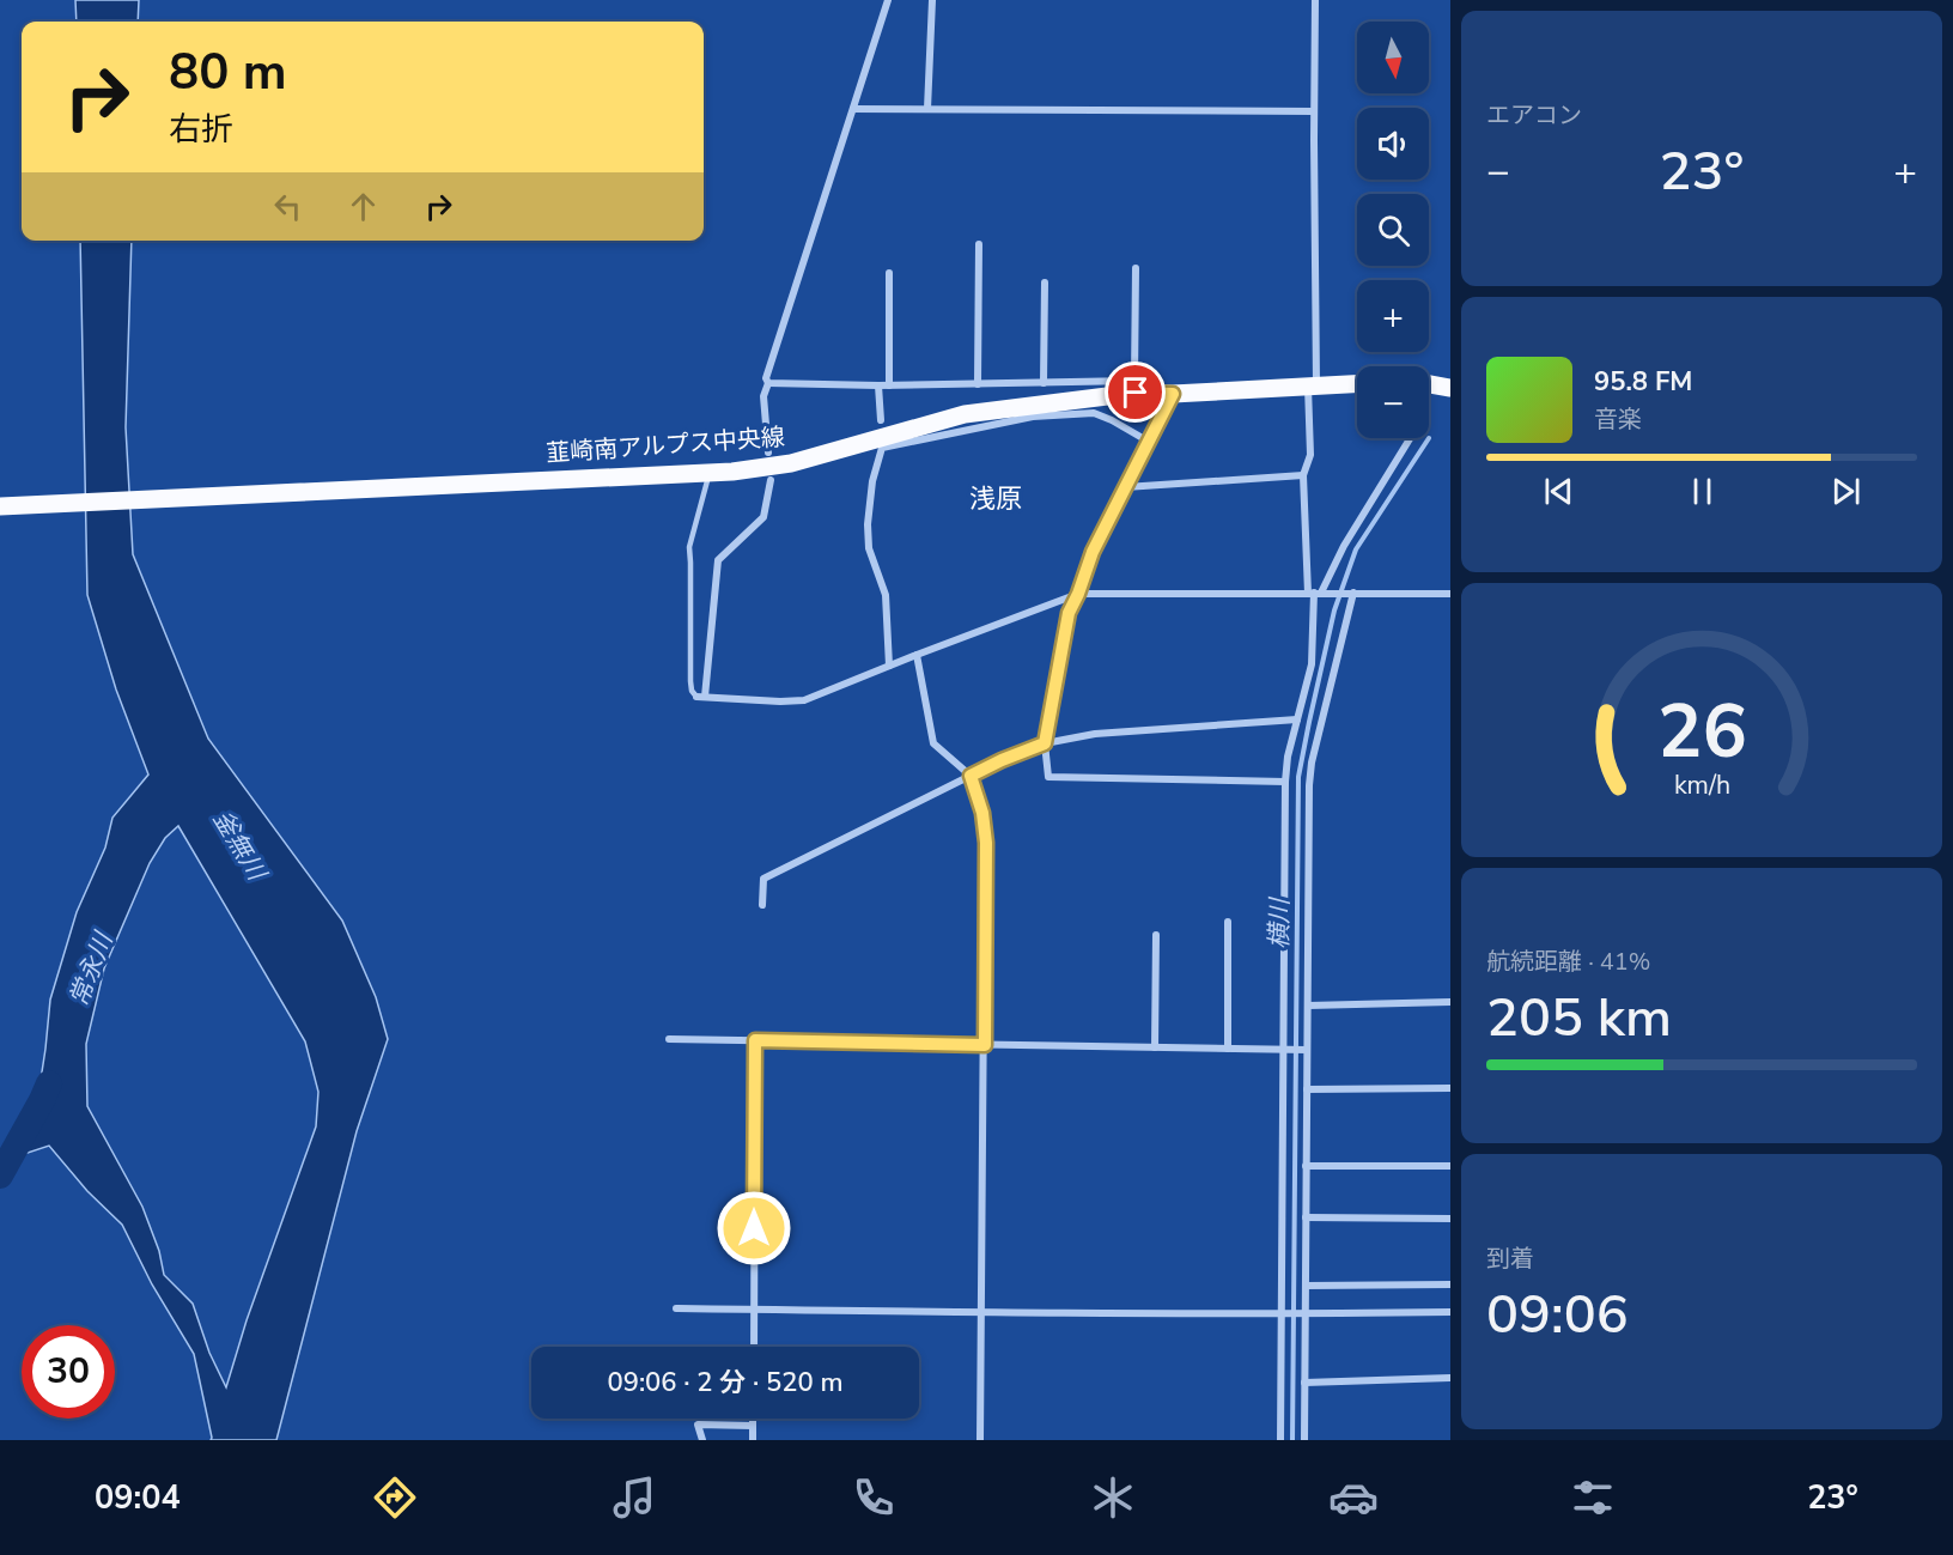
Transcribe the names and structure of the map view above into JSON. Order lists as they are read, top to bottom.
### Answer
{
  "streets": {
    "main road": ["韮崎南アルプス中央線"]
  },
  "districts": ["浅原"],
  "water": ["釜無川", "横川", "常永川"],
  "north": "bottom",
  "page": {
    "tile": [
      "エアコン",
      ["航続距離 · 41%", "205 km"],
      ["到着", "09:06"]
    ],
    "map_buttons": ["+", "−"],
    "turn": ["80 m", "右折"],
    "heat": ["−", "23°", "+"],
    "song": ["95.8 FM", "音楽"],
    "limit": "30",
    "trip": "09:06 · 2 分 · 520 m",
    "tabs": ["09:04", "23°"],
    "gauge": ["26", "km/h"]
  }
}
